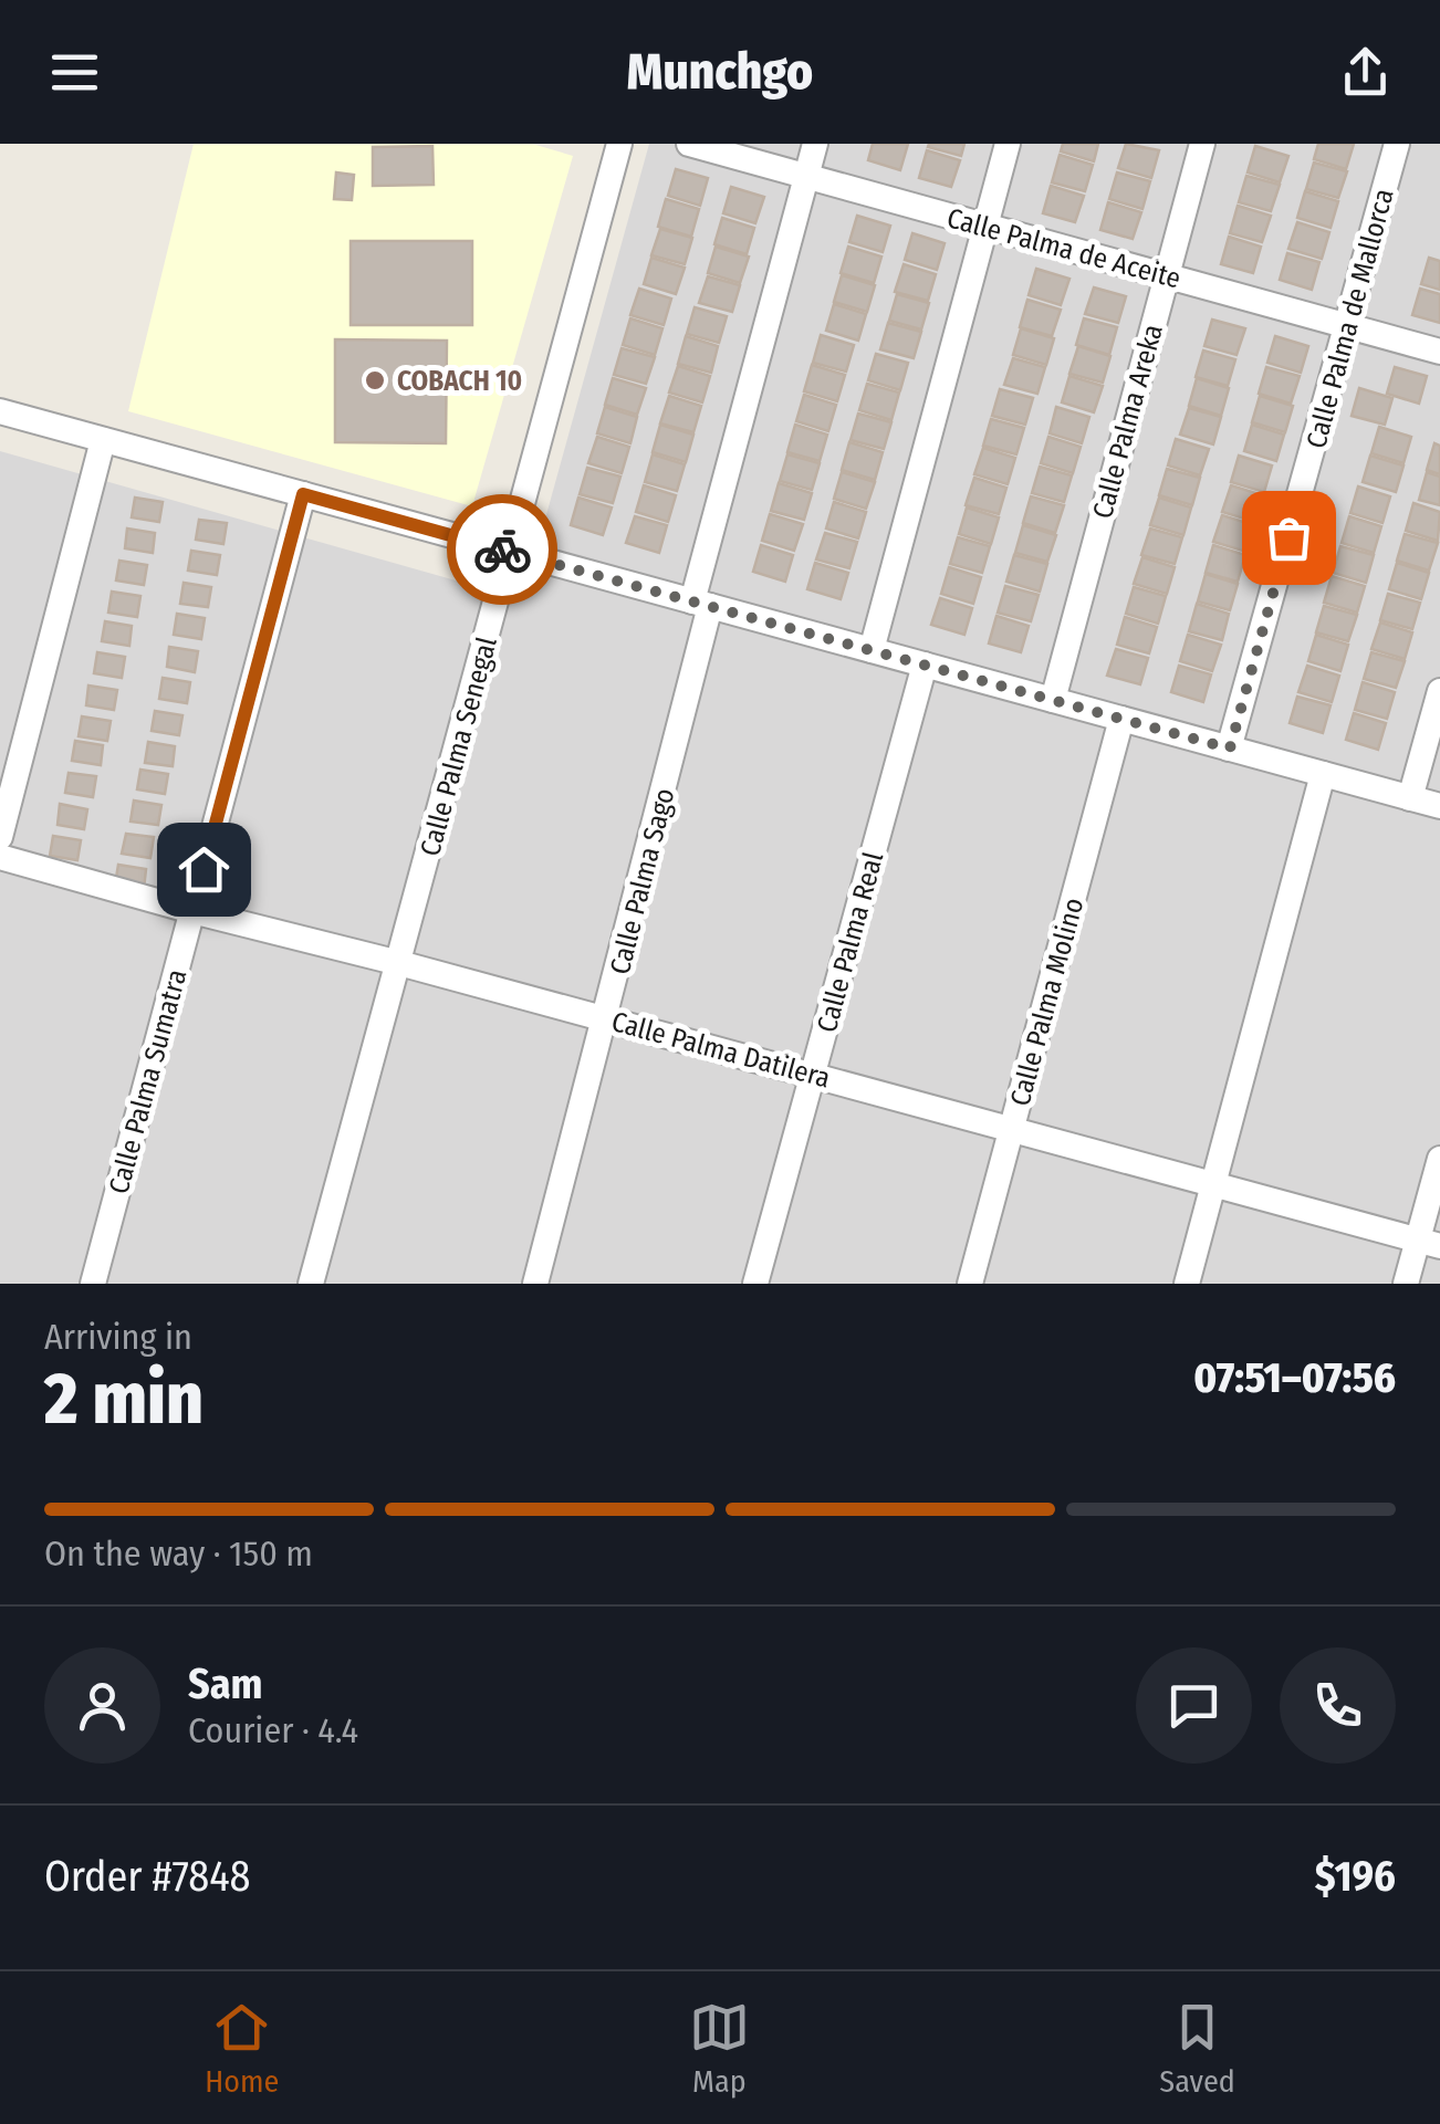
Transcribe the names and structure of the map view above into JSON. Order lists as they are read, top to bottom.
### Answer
{
  "streets": {
    "street": [
      "Calle Palma de Aceite",
      "Calle Palma de Mallorca",
      "Calle Palma Areka",
      "Calle Palma Senegal",
      "Calle Palma Sago",
      "Calle Palma Real",
      "Calle Palma Molino",
      "Calle Palma Datilera",
      "Calle Palma Sumatra"
    ]
  },
  "crossings": [
    ["Calle Palma de Aceite", "Calle Palma de Mallorca"],
    ["Calle Palma de Aceite", "Calle Palma Areka"],
    ["Calle Palma de Aceite", "Calle Palma Sago"],
    ["Calle Palma Senegal", "Calle Palma Datilera"],
    ["Calle Palma Sago", "Calle Palma Datilera"],
    ["Calle Palma Real", "Calle Palma Datilera"],
    ["Calle Palma Molino", "Calle Palma Datilera"],
    ["Calle Palma Datilera", "Calle Palma Sumatra"]
  ],
  "places": ["COBACH 10"],
  "page": {
    "header": "Munchgo",
    "heading": ["2 min", "Arriving in", "07:51–07:56"],
    "panel": [
      "Sam",
      "Courier · 4.4",
      "Order #7848",
      "$196"
    ],
    "bar": "On the way · 150 m",
    "tabs": ["Home", "Map", "Saved"]
  }
}
